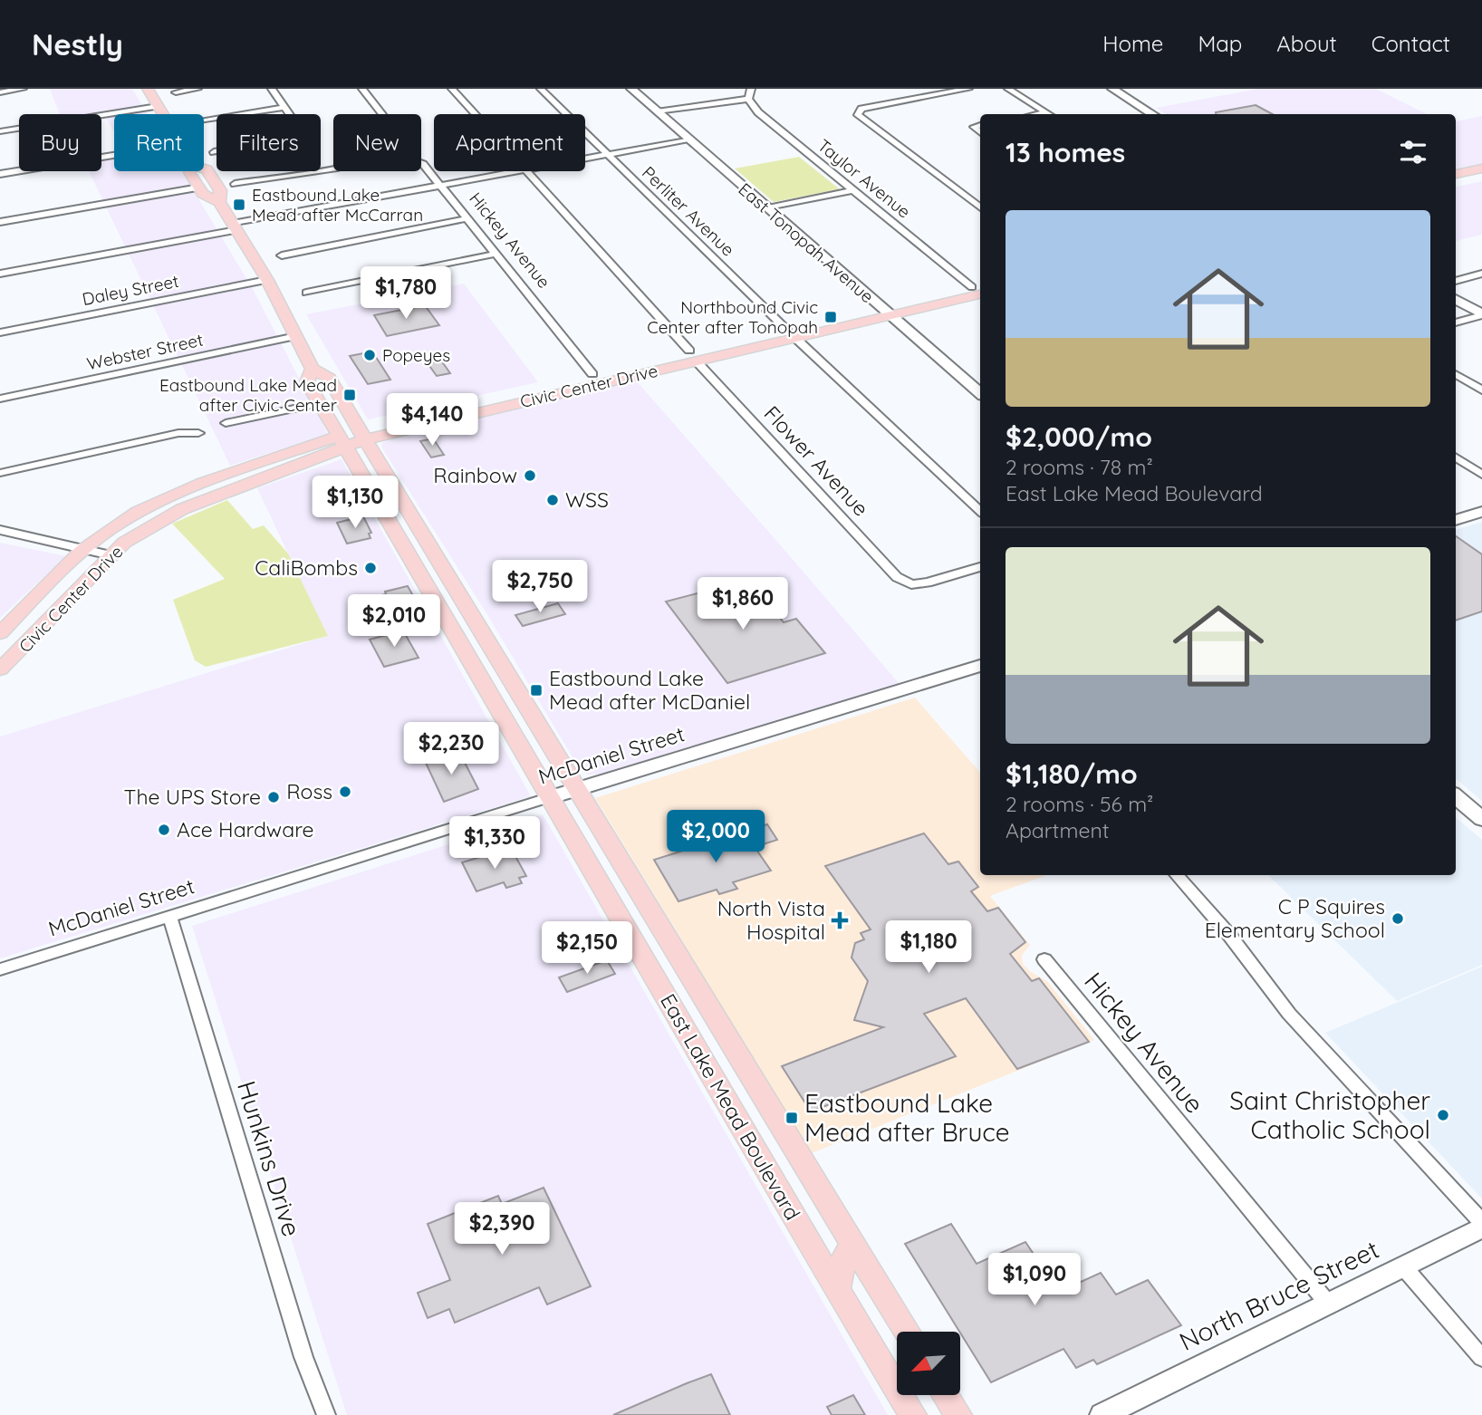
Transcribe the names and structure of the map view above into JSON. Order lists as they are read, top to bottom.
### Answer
{
  "streets": {
    "main road": ["Civic Center Drive", "East Lake Mead Boulevard"],
    "street": [
      "Taylor Avenue",
      "Perliter Avenue",
      "Hickey Avenue",
      "East Tonopah Avenue",
      "Daley Street",
      "Webster Street",
      "Flower Avenue",
      "McDaniel Street",
      "Hunkins Drive",
      "North Bruce Street"
    ]
  },
  "crossings": [
    ["Taylor Avenue", "Civic Center Drive"],
    ["Perliter Avenue", "Civic Center Drive"],
    ["Hickey Avenue", "Civic Center Drive"],
    ["Hickey Avenue", "North Bruce Street"],
    ["East Tonopah Avenue", "Civic Center Drive"],
    ["Daley Street", "East Lake Mead Boulevard"],
    ["Webster Street", "East Lake Mead Boulevard"],
    ["Civic Center Drive", "Flower Avenue"],
    ["Civic Center Drive", "East Lake Mead Boulevard"],
    ["McDaniel Street", "East Lake Mead Boulevard"],
    ["McDaniel Street", "Hunkins Drive"]
  ],
  "places": {
    "transit": [
      "Eastbound Lake Mead after McCarran",
      "Northbound Civic Center after Tonopah",
      "Eastbound Lake Mead after Civic Center",
      "Eastbound Lake Mead after McDaniel",
      "Eastbound Lake Mead after Bruce"
    ],
    "other": [
      "Popeyes",
      "Rainbow",
      "WSS",
      "CaliBombs",
      "Ross",
      "The UPS Store",
      "Ace Hardware",
      "C P Squires Elementary School",
      "Saint Christopher Catholic School"
    ],
    "health": ["North Vista Hospital"]
  },
  "north": "bottom left",
  "page": {
    "header": "Nestly",
    "nav": [
      "Home",
      "Map",
      "About",
      "Contact"
    ],
    "chip": [
      "Buy",
      "Rent",
      "Filters",
      "New",
      "Apartment"
    ],
    "heading": "13 homes",
    "list": [
      {
        "name": "$2,000/mo",
        "note": "2 rooms · 78 m² · East Lake Mead Boulevard"
      },
      {
        "name": "$1,180/mo",
        "note": "2 rooms · 56 m² · Apartment"
      }
    ],
    "price": [
      "$1,780",
      "$4,140",
      "$1,130",
      "$2,750",
      "$1,860",
      "$2,010",
      "$2,230",
      "$2,000",
      "$1,330",
      "$1,180",
      "$2,150",
      "$2,390",
      "$1,090"
    ]
  }
}
